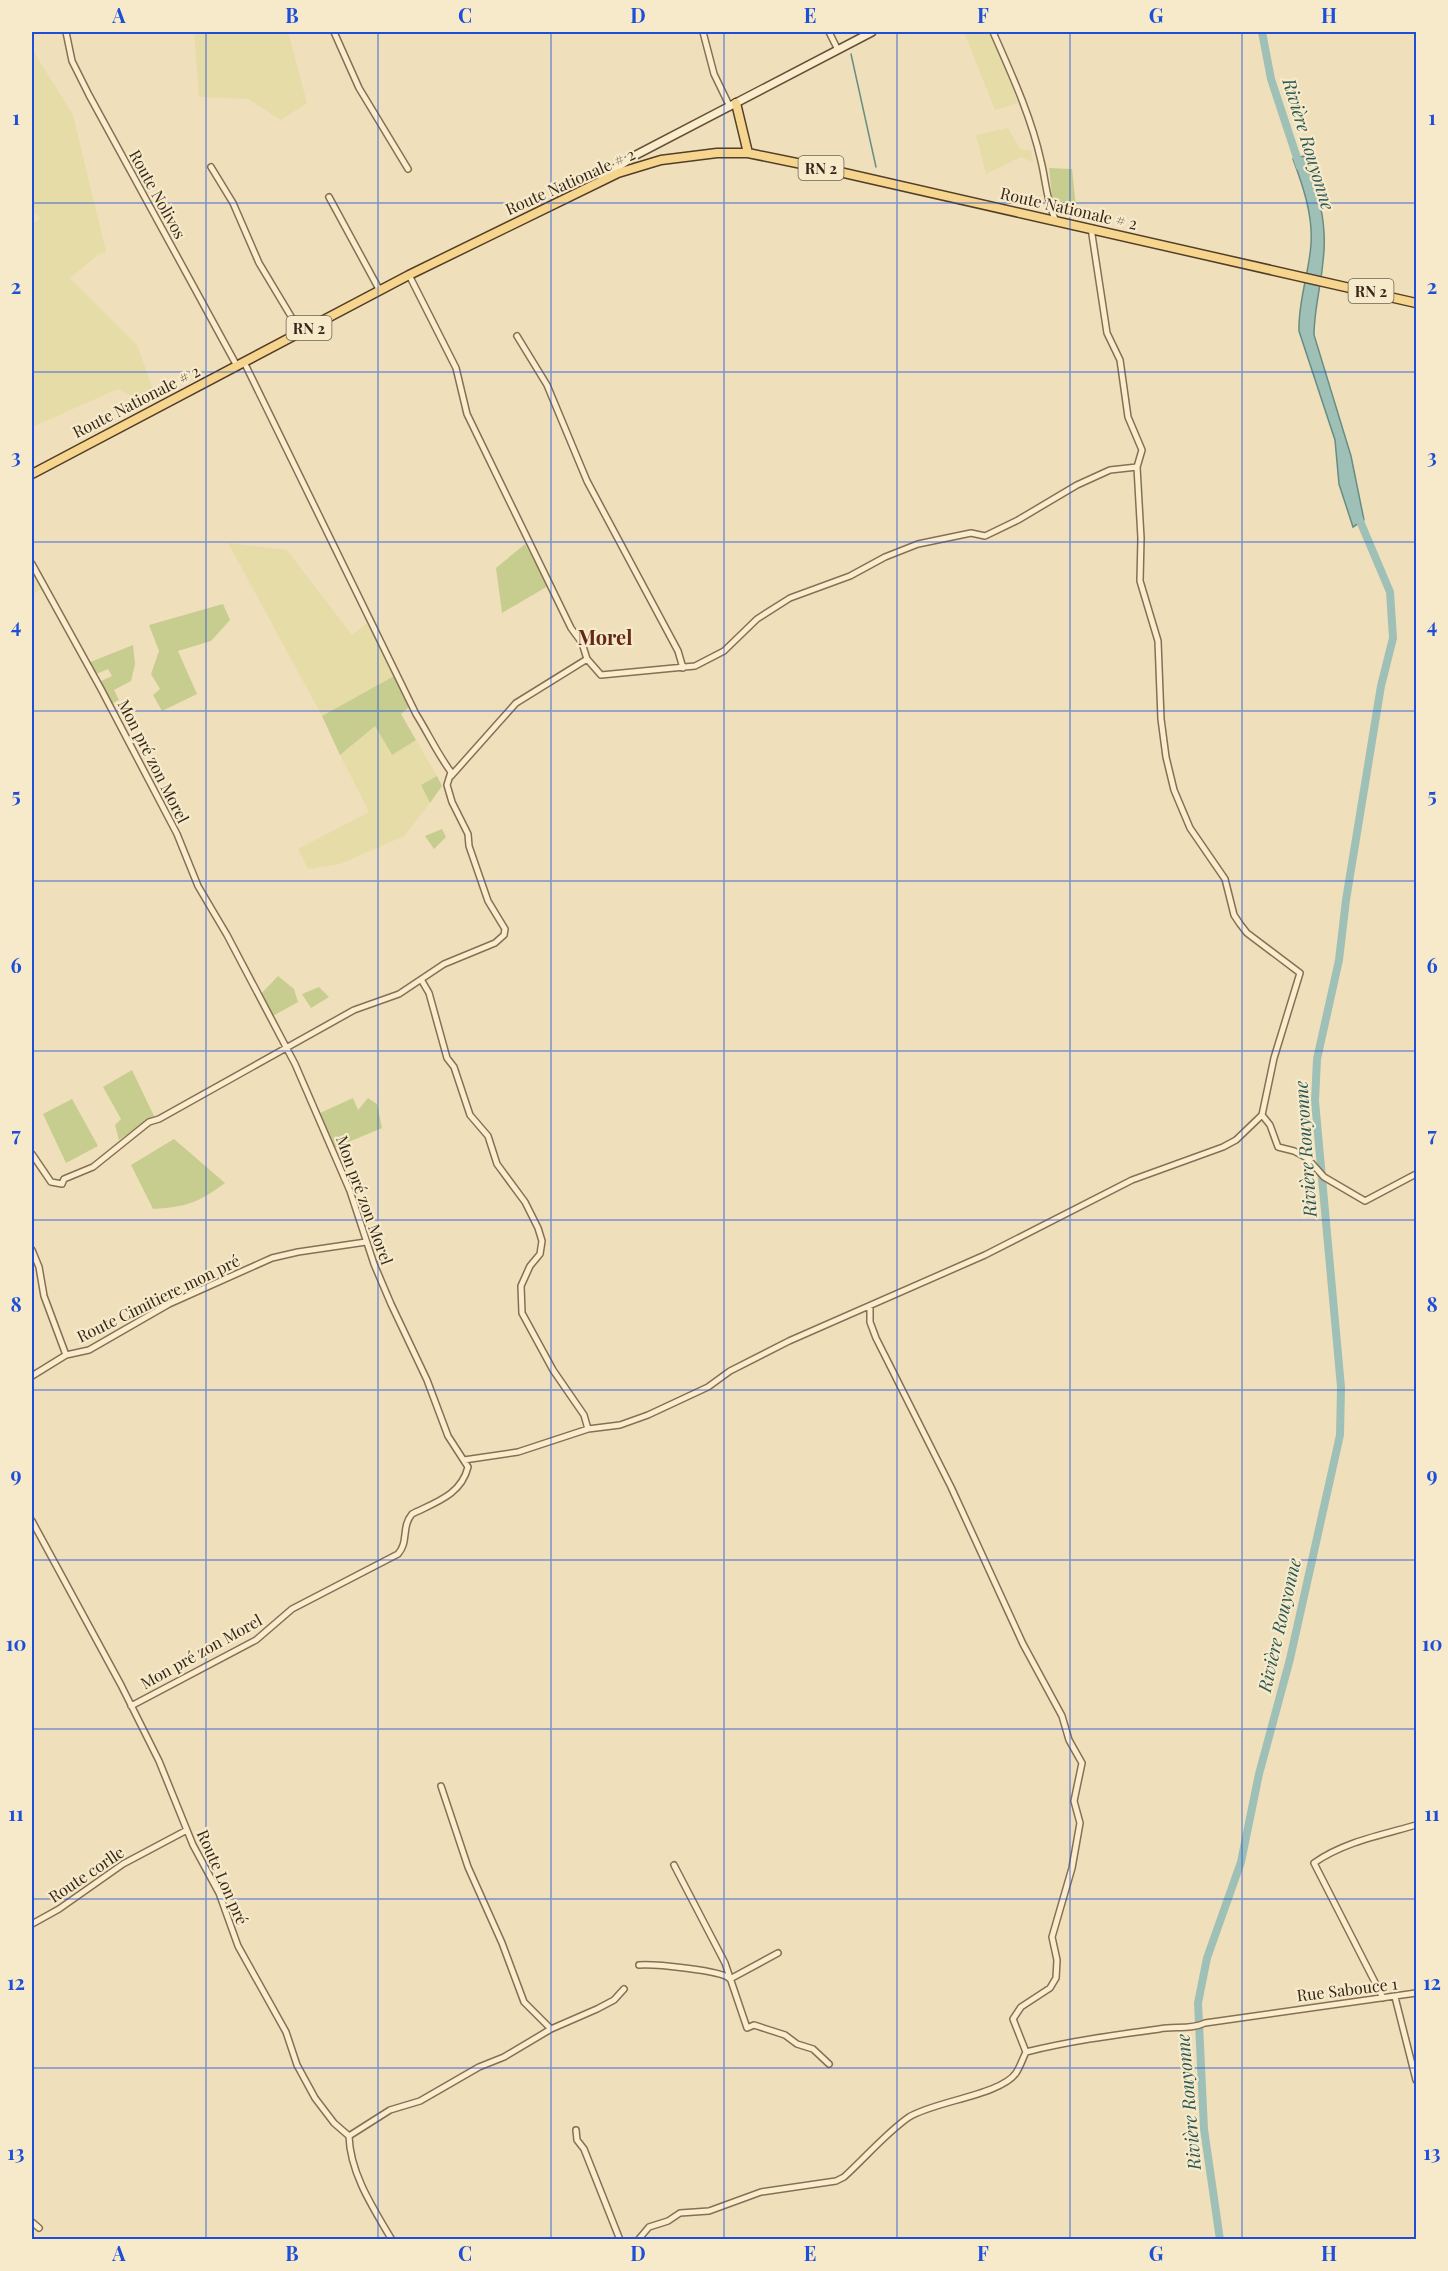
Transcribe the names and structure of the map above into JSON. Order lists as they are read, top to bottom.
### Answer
{
  "streets": {
    "main road": ["RN 2", "Route Nationale # 2"],
    "street": [
      "Route Nolivos",
      "Mon pré zon Morel",
      "Route Cimitiere mon pré",
      "Route corlle",
      "Route Lon pré",
      "Rue Sabouce 1"
    ]
  },
  "crossings": [
    ["Route Nationale # 2", "Route Nolivos"],
    ["Mon pré zon Morel", "Route Cimitiere mon pré"],
    ["Mon pré zon Morel", "Route Lon pré"],
    ["Route corlle", "Route Lon pré"]
  ],
  "districts": ["Morel"],
  "water": ["Rivière Rouyonne"],
  "grid": {
    "columns": [
      "A",
      "B",
      "C",
      "D",
      "E",
      "F",
      "G",
      "H"
    ],
    "rows": [
      "1",
      "2",
      "3",
      "4",
      "5",
      "6",
      "7",
      "8",
      "9",
      "10",
      "11",
      "12",
      "13"
    ]
  }
}
